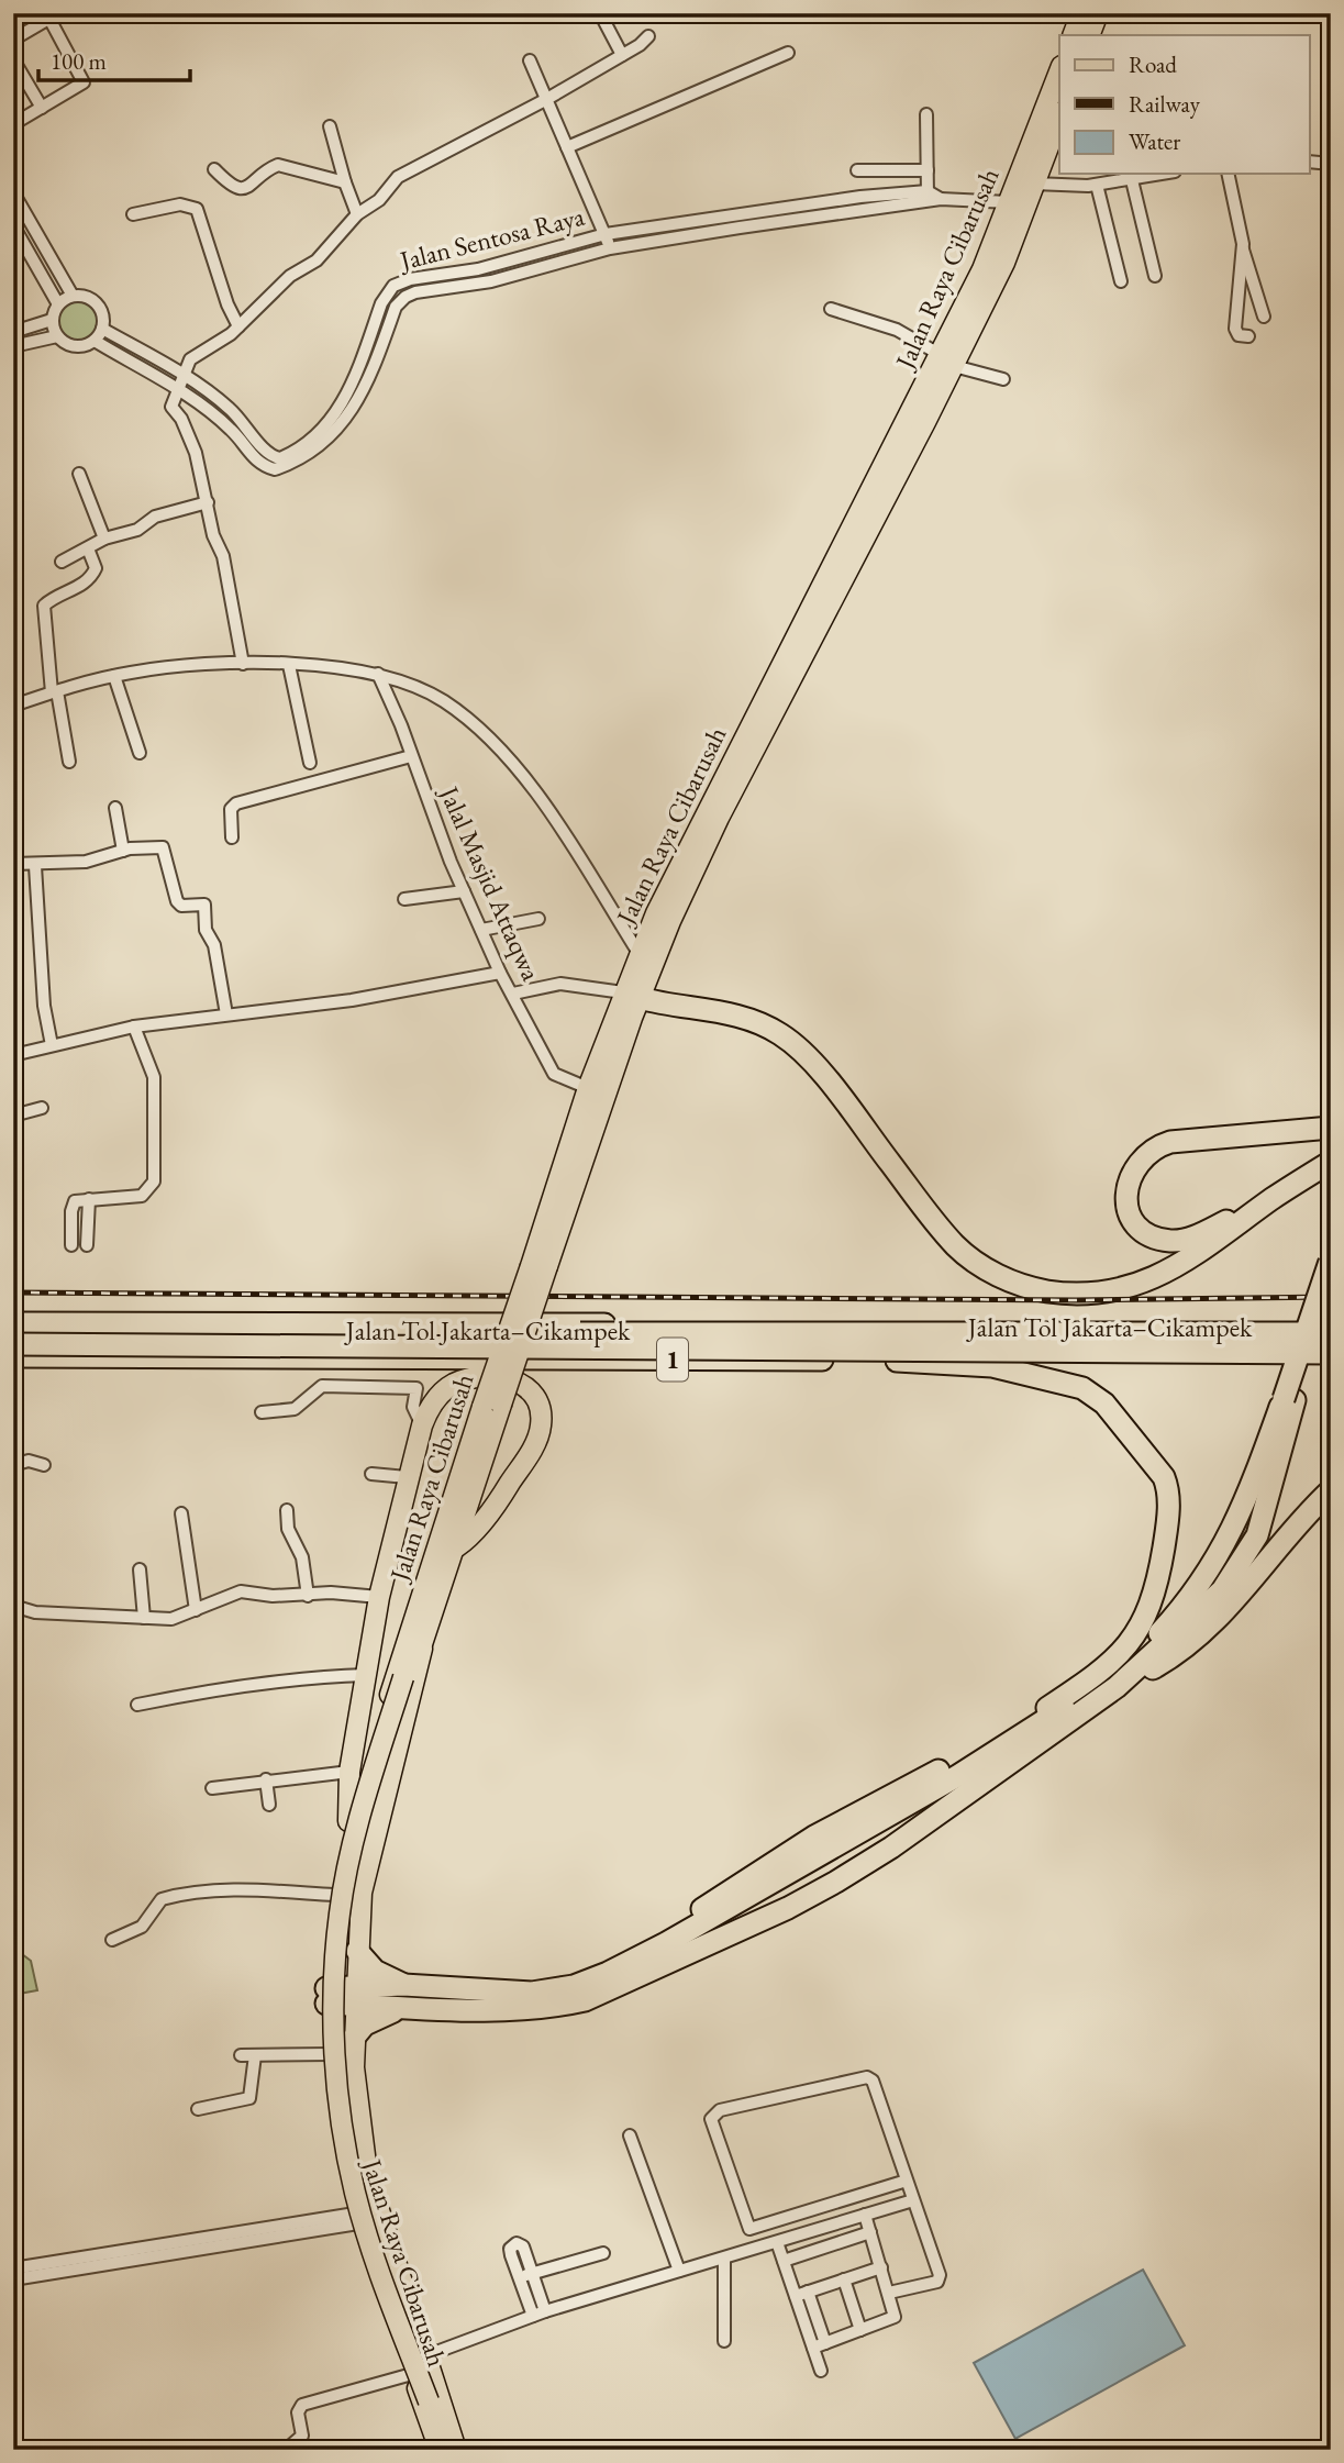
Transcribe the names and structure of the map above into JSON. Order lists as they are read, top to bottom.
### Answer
{
  "streets": {
    "highway": ["Jalan Tol Jakarta–Cikampek", "1"],
    "main road": ["Jalan Raya Cibarusah"],
    "street": ["Jalan Sentosa Raya", "Jalal Masjid Attaqwa"]
  },
  "crossings": [
    ["Jalan Sentosa Raya", "Jalan Raya Cibarusah"],
    ["Jalan Raya Cibarusah", "Jalal Masjid Attaqwa"],
    ["Jalan Tol Jakarta–Cikampek", "1"]
  ],
  "legend": ["Road", "Railway", "Water"],
  "scale_bar": "100 m"
}
